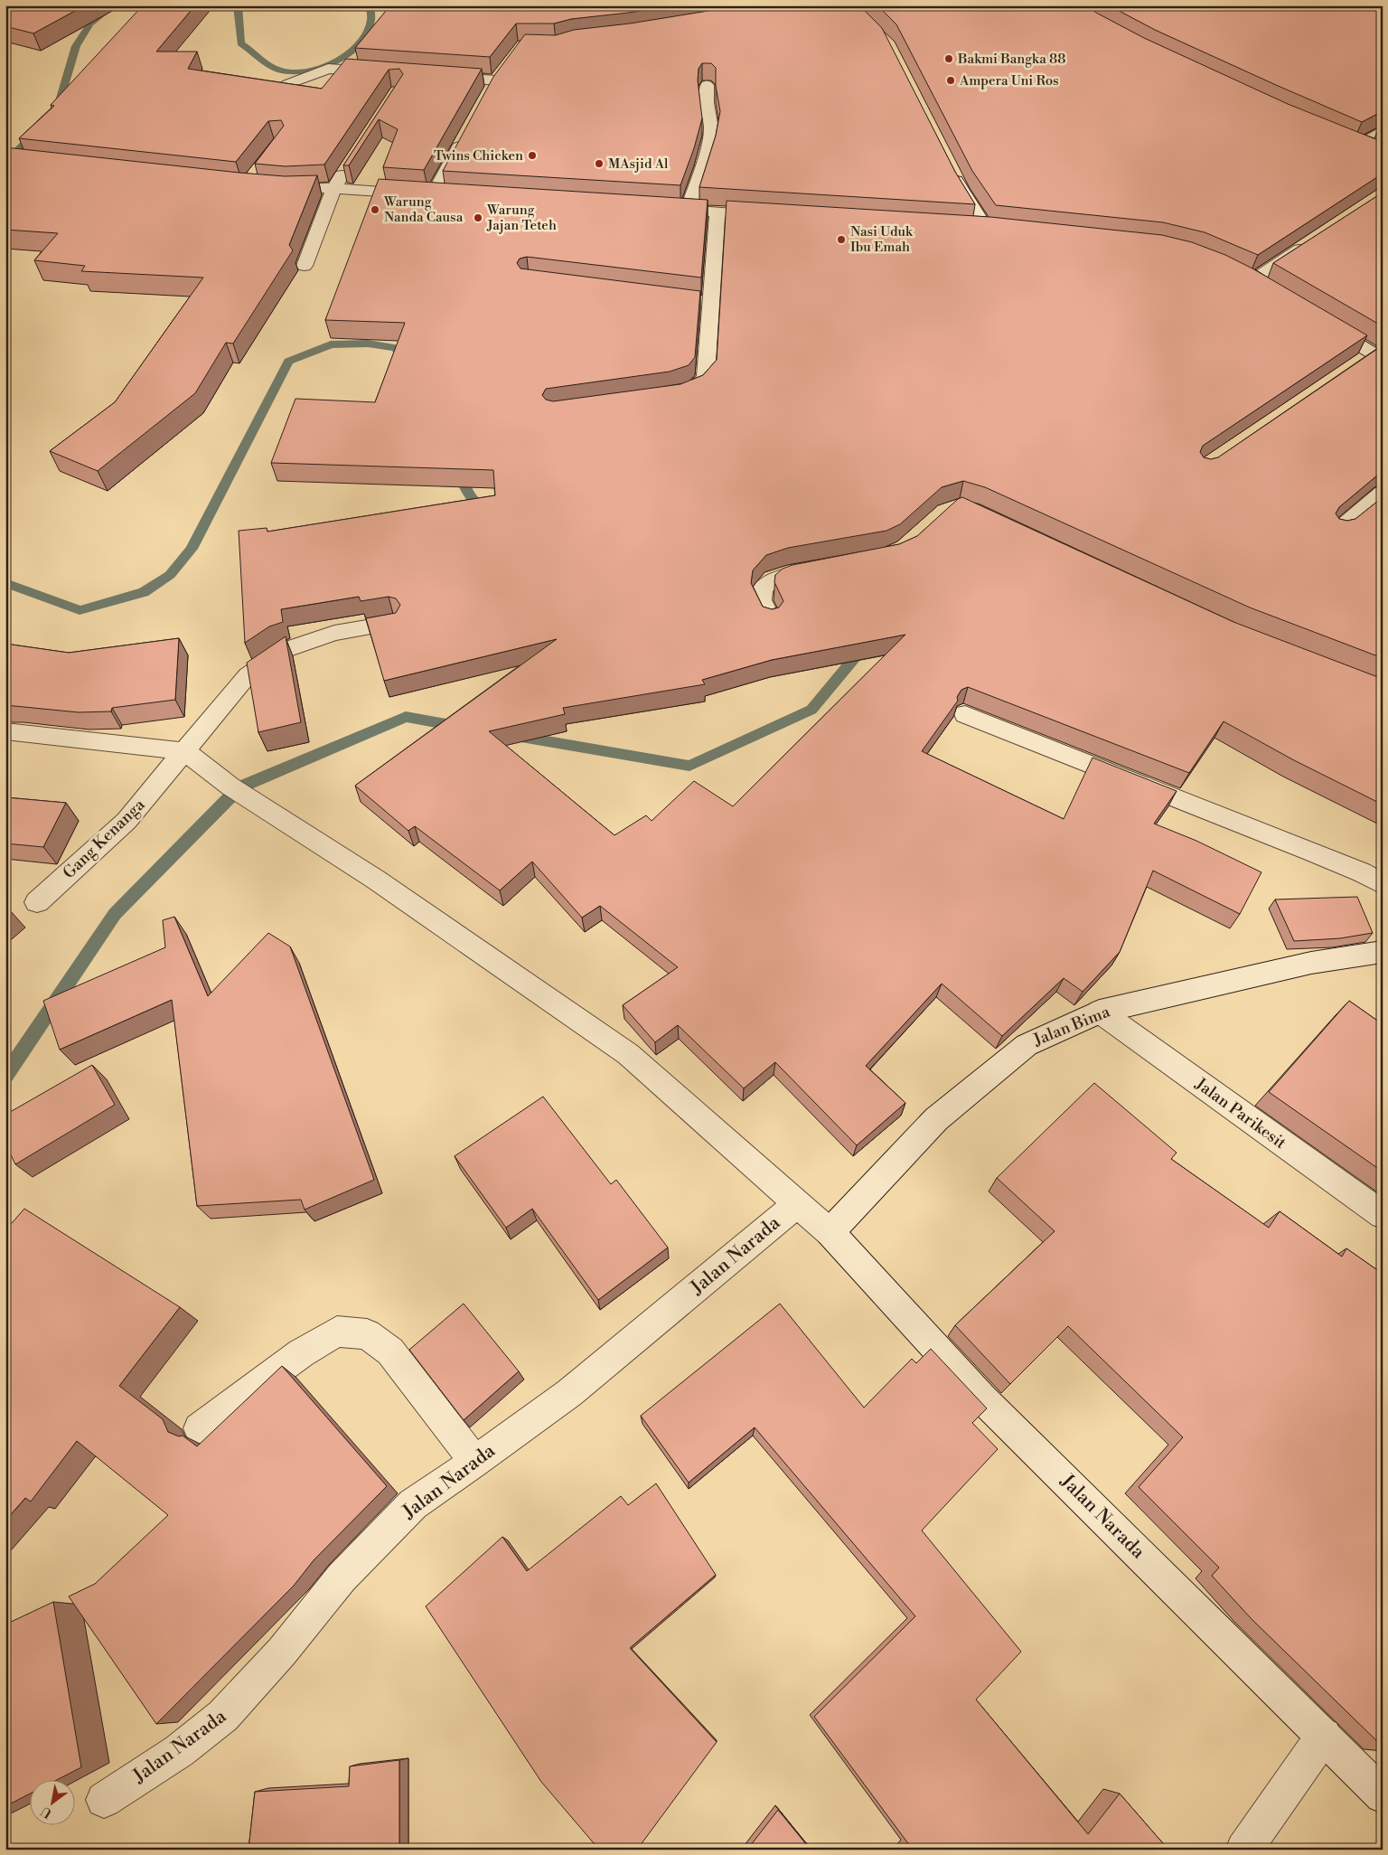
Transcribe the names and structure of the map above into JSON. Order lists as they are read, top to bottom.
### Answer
{
  "streets": {
    "street": [
      "Gang Kenanga",
      "Jalan Bima",
      "Jalan Parikesit",
      "Jalan Narada"
    ]
  },
  "crossings": [
    ["Gang Kenanga", "Jalan Narada"],
    ["Jalan Bima", "Jalan Parikesit"],
    ["Jalan Bima", "Jalan Narada"]
  ],
  "places": [
    "Bakmi Bangka 88",
    "Ampera Uni Ros",
    "Twins Chicken",
    "MAsjid Al",
    "Warung Nanda Causa",
    "Warung Jajan Teteh",
    "Nasi Uduk Ibu Emah"
  ],
  "north": "bottom left"
}
